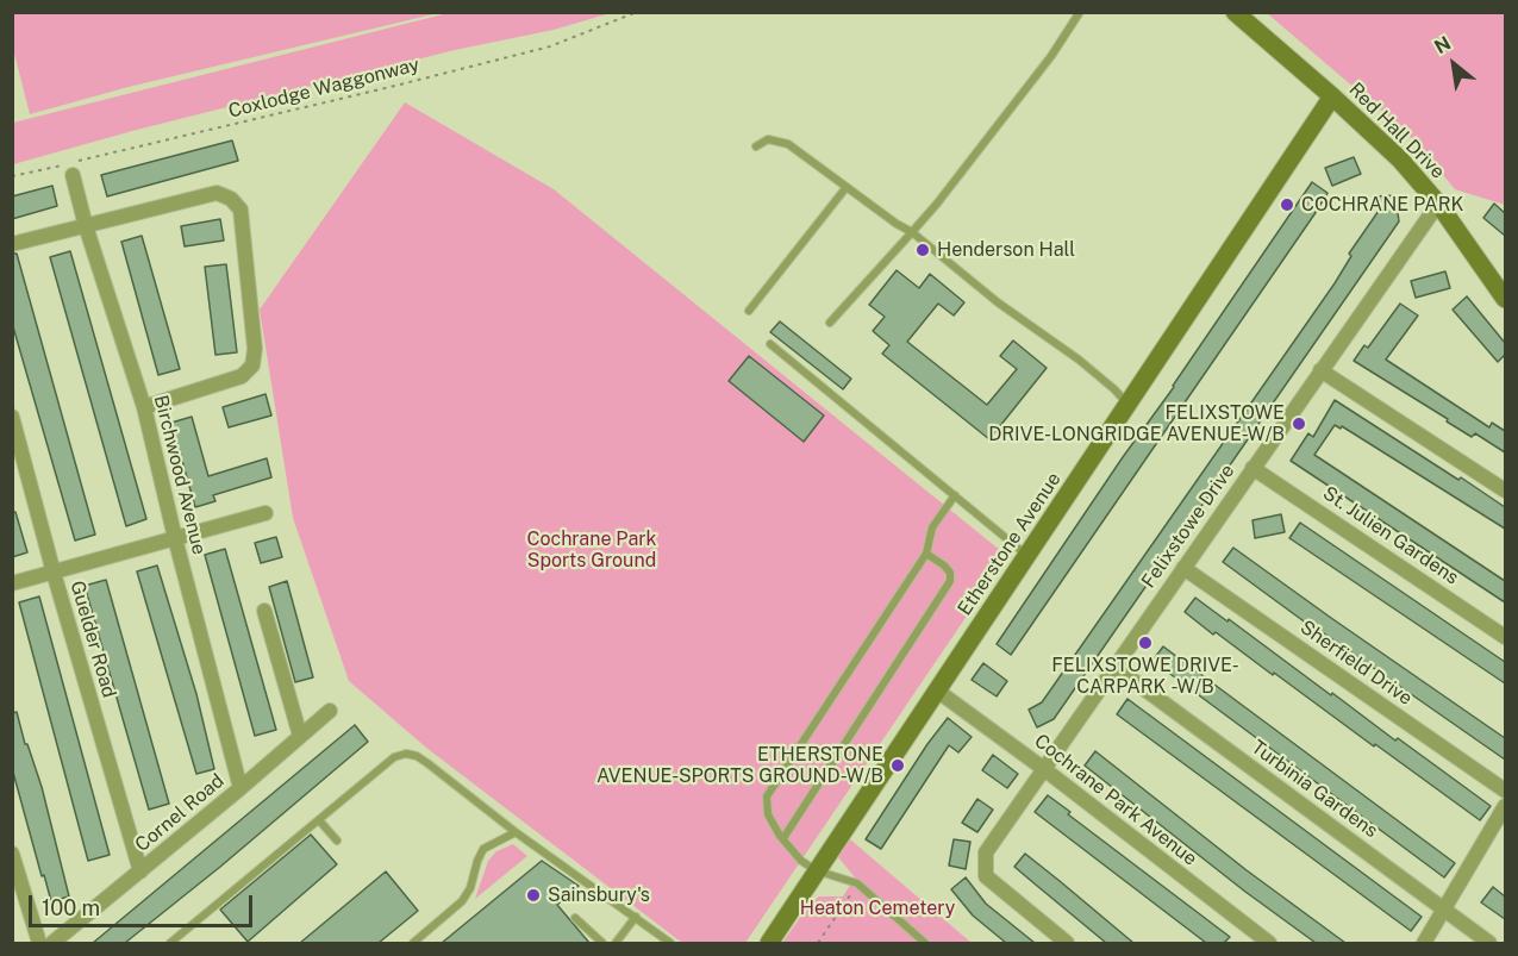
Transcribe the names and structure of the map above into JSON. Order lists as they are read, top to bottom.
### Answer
{
  "streets": {
    "street": [
      "Red Hall Drive",
      "Birchwood Avenue",
      "Felixstowe Drive",
      "St. Julien Gardens",
      "Etherstone Avenue",
      "Guelder Road",
      "Sherfield Drive",
      "Turbinia Gardens",
      "Cochrane Park Avenue",
      "Cornel Road"
    ],
    "path": ["Coxlodge Waggonway"]
  },
  "crossings": [
    ["Red Hall Drive", "Felixstowe Drive"],
    ["Red Hall Drive", "Etherstone Avenue"],
    ["Birchwood Avenue", "Cornel Road"],
    ["Felixstowe Drive", "St. Julien Gardens"],
    ["Felixstowe Drive", "Sherfield Drive"],
    ["Felixstowe Drive", "Turbinia Gardens"],
    ["Felixstowe Drive", "Cochrane Park Avenue"],
    ["Etherstone Avenue", "Cochrane Park Avenue"],
    ["Guelder Road", "Cornel Road"]
  ],
  "parks": ["Cochrane Park Sports Ground", "Heaton Cemetery"],
  "places": [
    "COCHRANE PARK",
    "Henderson Hall",
    "FELIXSTOWE DRIVE-LONGRIDGE AVENUE-W/B",
    "FELIXSTOWE DRIVE- CARPARK -W/B",
    "ETHERSTONE AVENUE-SPORTS GROUND-W/B",
    "Sainsbury's"
  ],
  "scale_bar": "100 m",
  "north": "top left"
}
